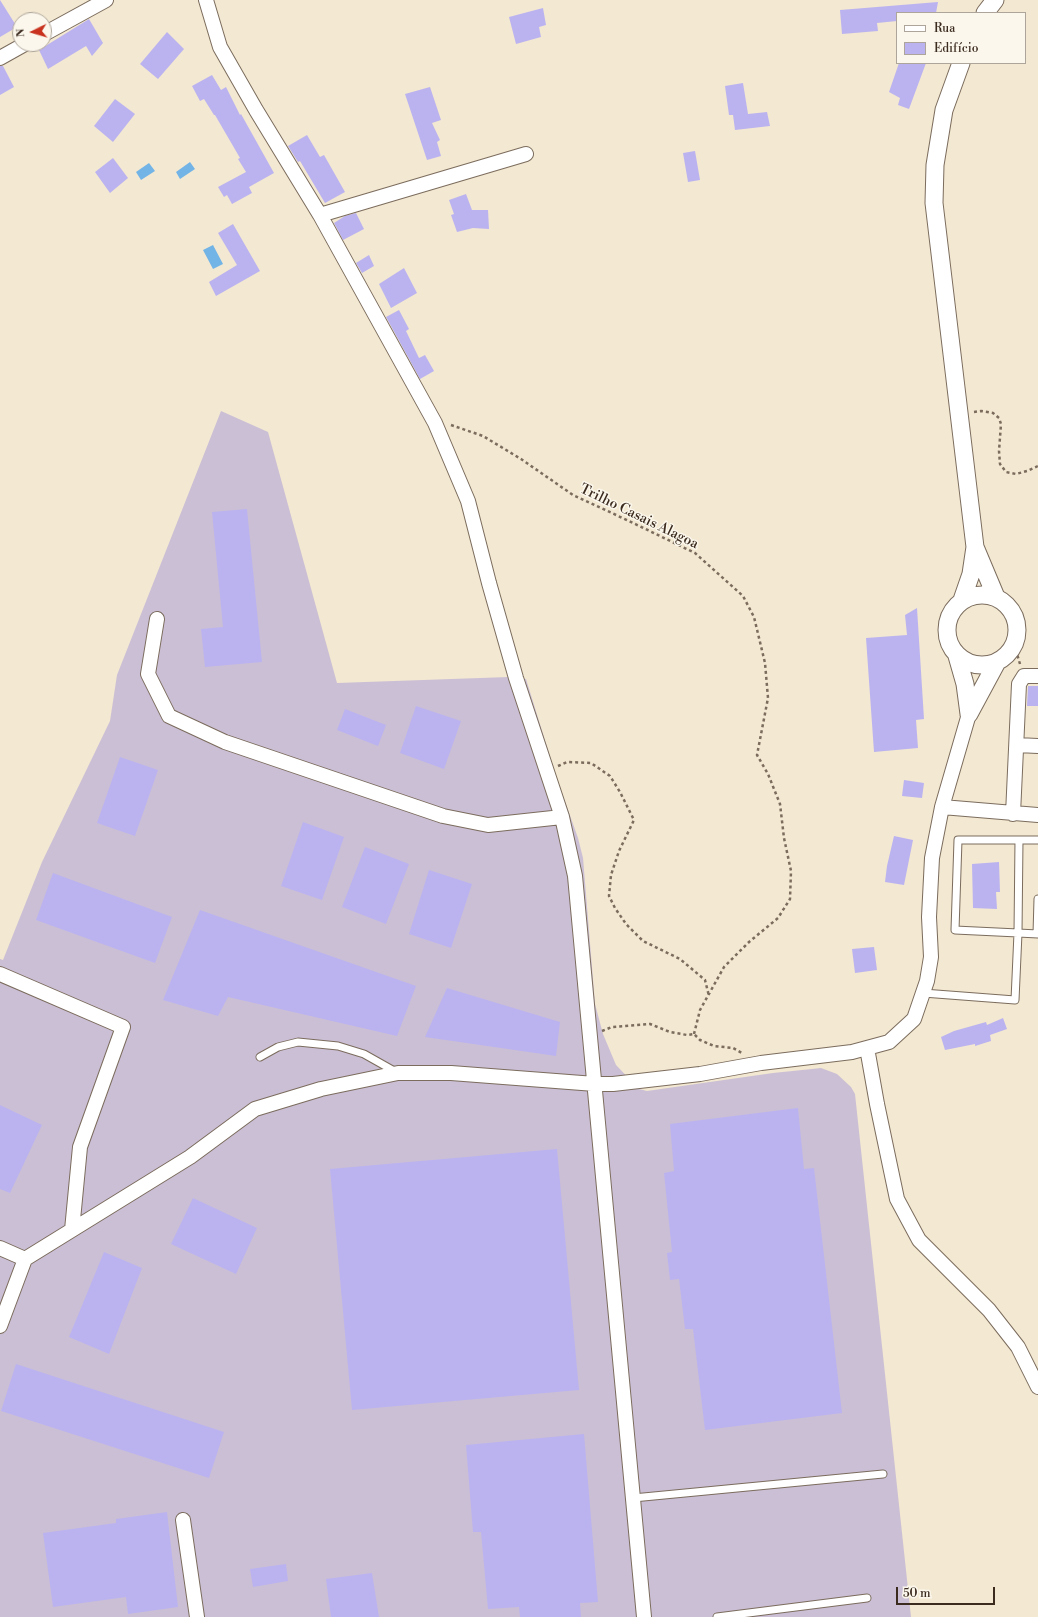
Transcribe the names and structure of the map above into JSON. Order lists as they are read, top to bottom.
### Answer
{
  "streets": {
    "path": ["Trilho Casais Alagoa"]
  },
  "legend": ["Rua", "Edifício"],
  "scale_bar": "50 m",
  "north": "left"
}
